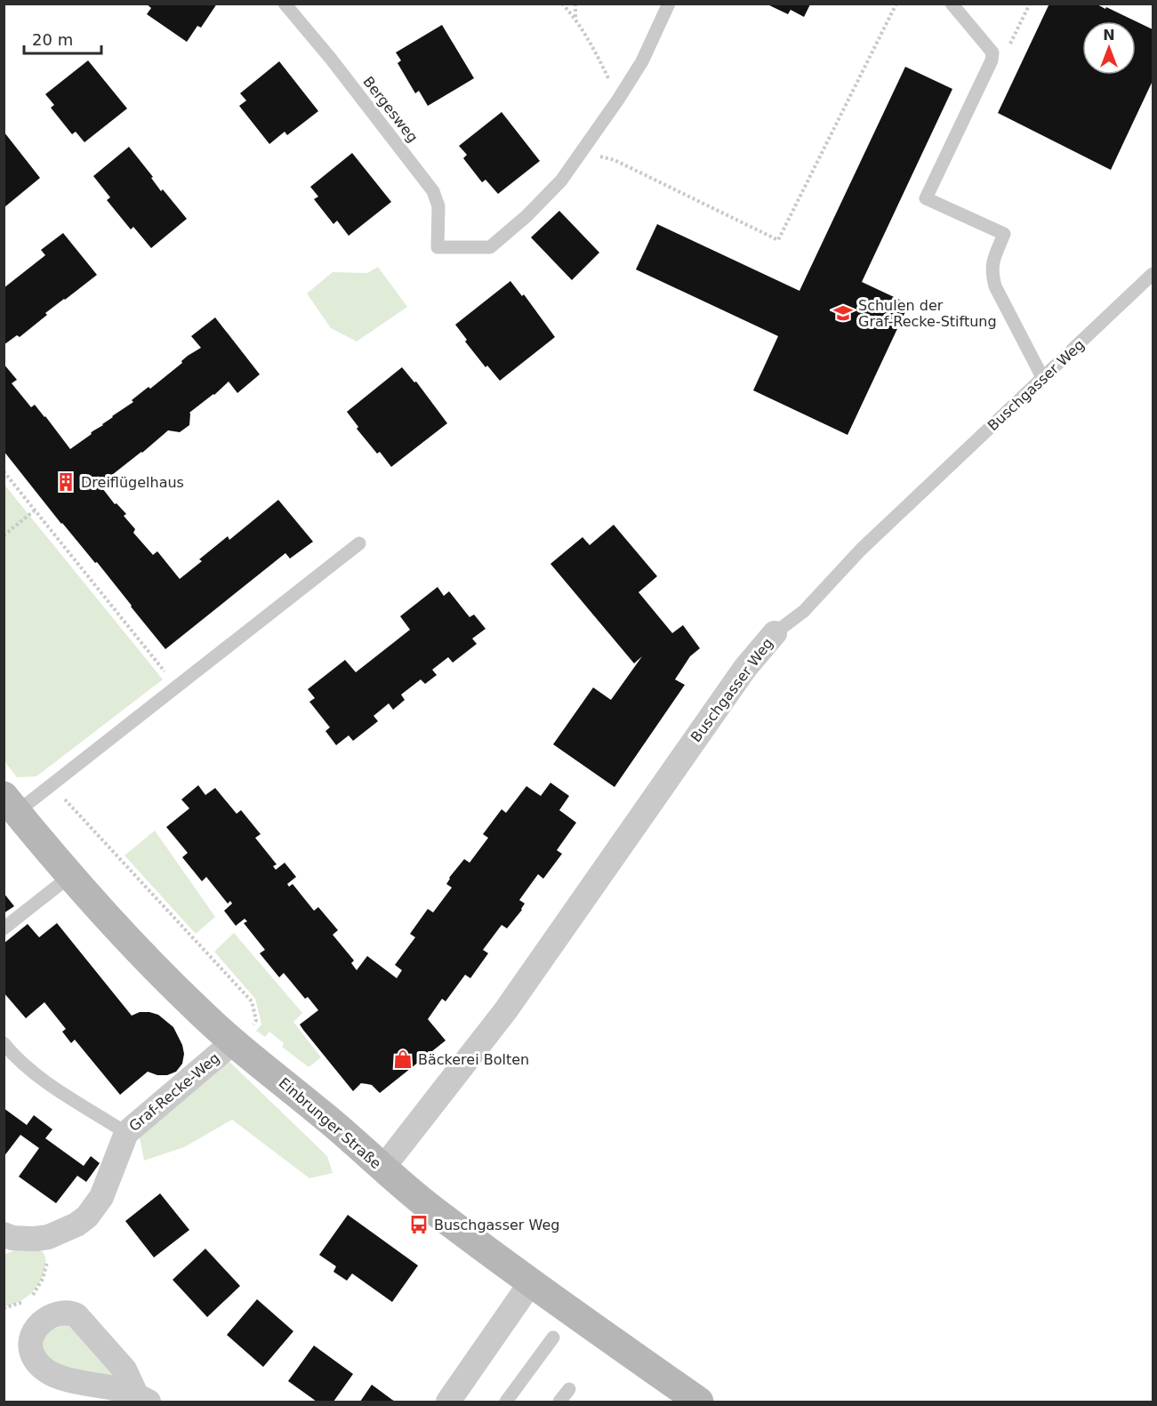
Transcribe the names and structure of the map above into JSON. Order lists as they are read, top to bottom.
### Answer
{
  "streets": {
    "street": ["Buschgasser Weg", "Graf-Recke-Weg", "Einbrunger Straße"],
    "lane": ["Bergesweg"]
  },
  "crossings": [
    ["Buschgasser Weg", "Einbrunger Straße"],
    ["Graf-Recke-Weg", "Einbrunger Straße"]
  ],
  "places": {
    "school or university": ["Schulen der Graf-Recke-Stiftung"],
    "building": ["Dreiflügelhaus"],
    "shop": ["Bäckerei Bolten"],
    "bus stop": ["Buschgasser Weg"]
  },
  "scale_bar": "20 m",
  "north": "top"
}
